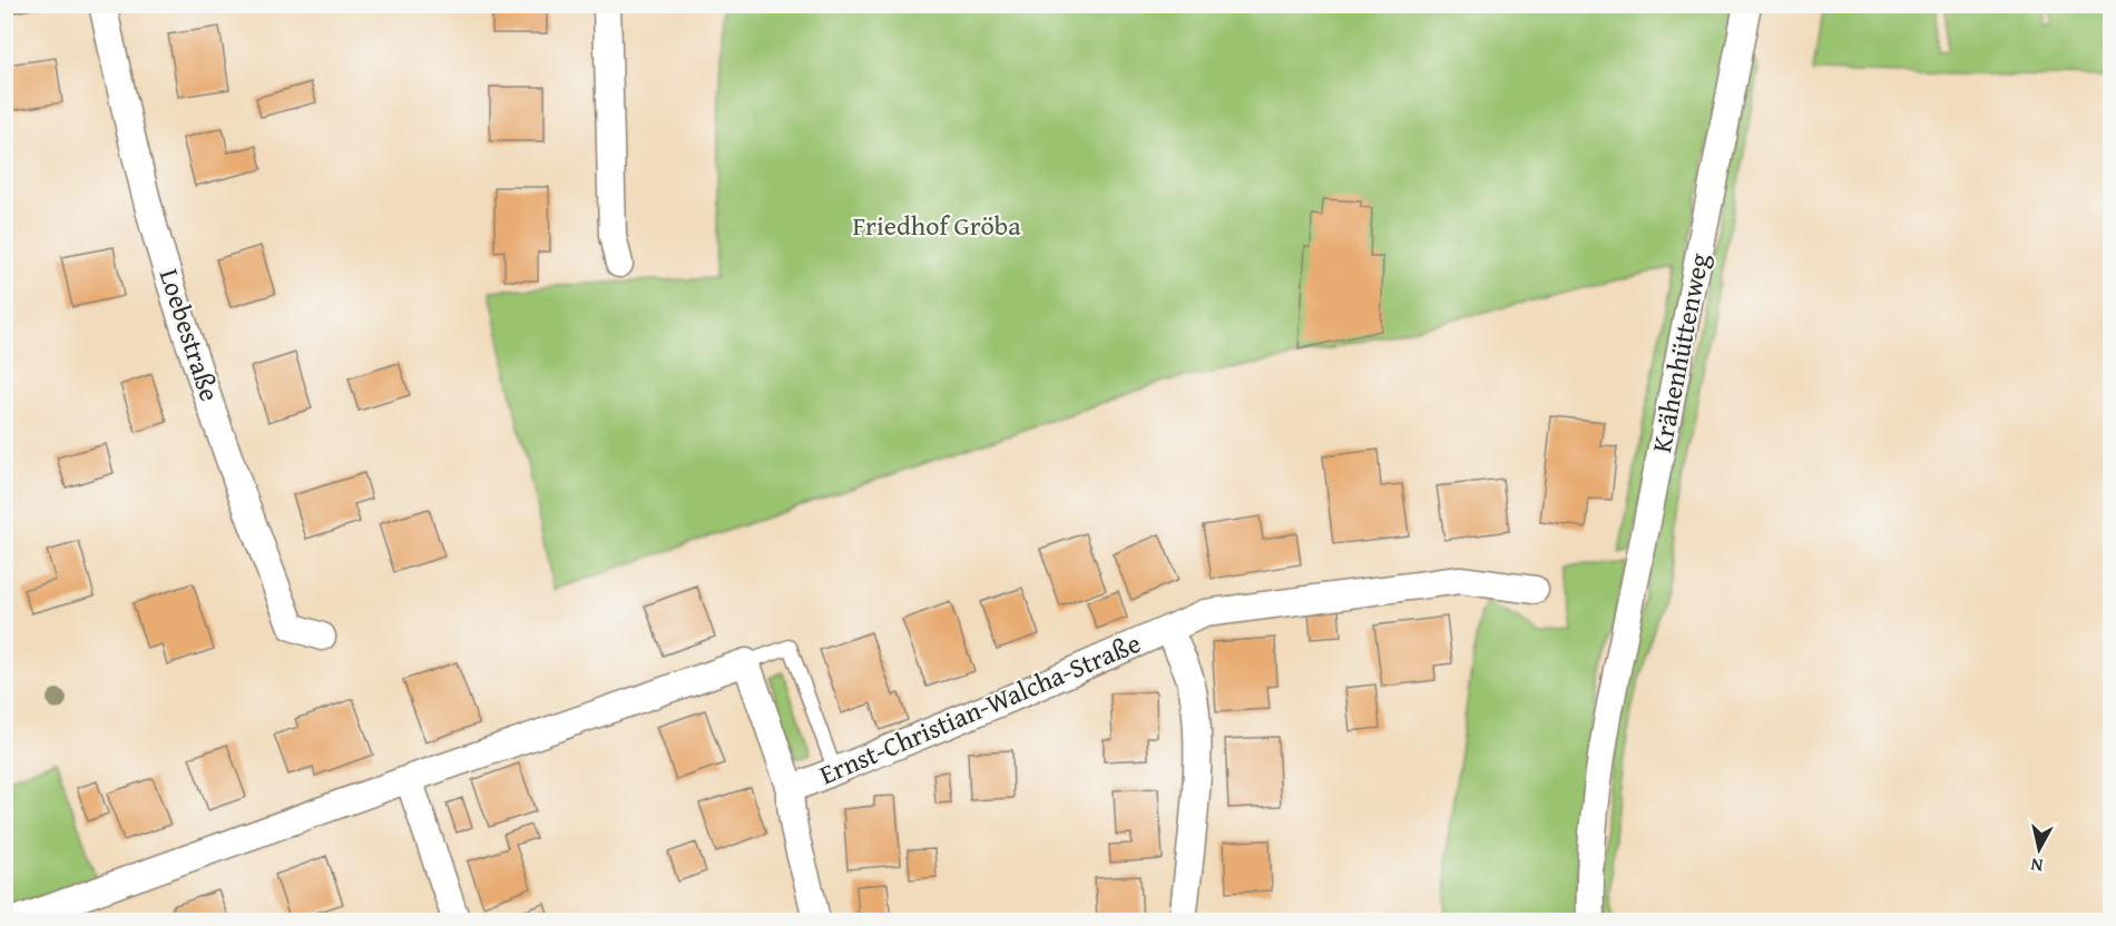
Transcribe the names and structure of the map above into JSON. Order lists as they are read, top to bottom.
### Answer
{
  "streets": {
    "street": ["Loebestraße", "Krähenhüttenweg", "Ernst-Christian-Walcha-Straße"]
  },
  "parks": ["Friedhof Gröba"],
  "north": "bottom"
}
